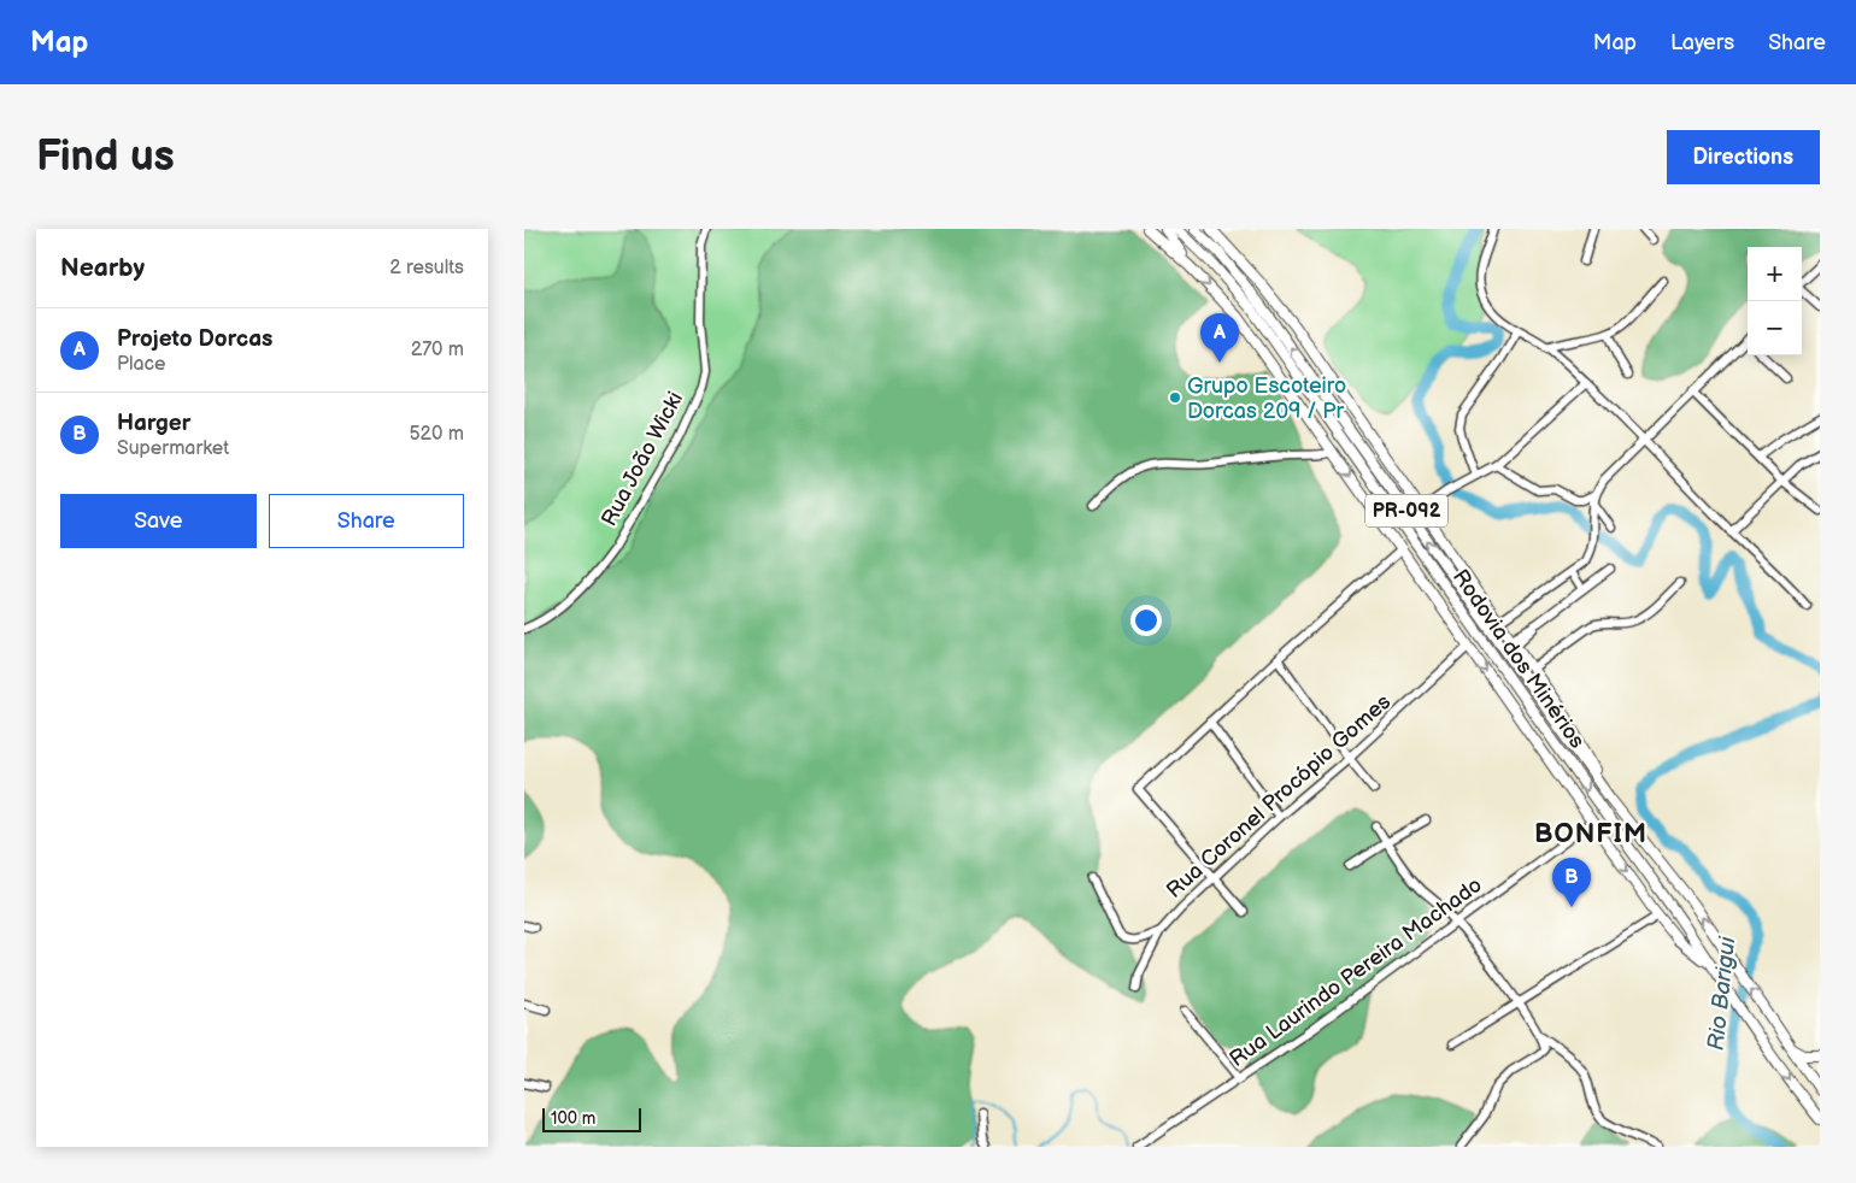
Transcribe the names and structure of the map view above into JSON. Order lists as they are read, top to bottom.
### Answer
{
  "streets": {
    "main road": ["PR-092", "Rodovia dos Minérios"],
    "street": ["Rua João Wicki", "Rua Coronel Procópio Gomes", "Rua Laurindo Pereira Machado"]
  },
  "districts": ["BONFIM"],
  "water": ["Rio Barigui"],
  "places": ["Grupo Escoteiro Dorcas 209 / Pr"],
  "scale_bar": "100 m",
  "page": {
    "header": "Map",
    "nav": ["Map", "Layers", "Share"],
    "buttons": [
      "Directions",
      ["Save", "Share"]
    ],
    "title": "Find us",
    "heading": ["Nearby", "2 results"],
    "map_buttons": ["+", "−"],
    "list": [
      {
        "mark": "A",
        "name": "Projeto Dorcas",
        "note": "Place",
        "value": "270 m"
      },
      {
        "mark": "B",
        "name": "Harger",
        "note": "Supermarket",
        "value": "520 m"
      }
    ],
    "pins": ["A", "B"],
    "scale": "100 m"
  }
}
